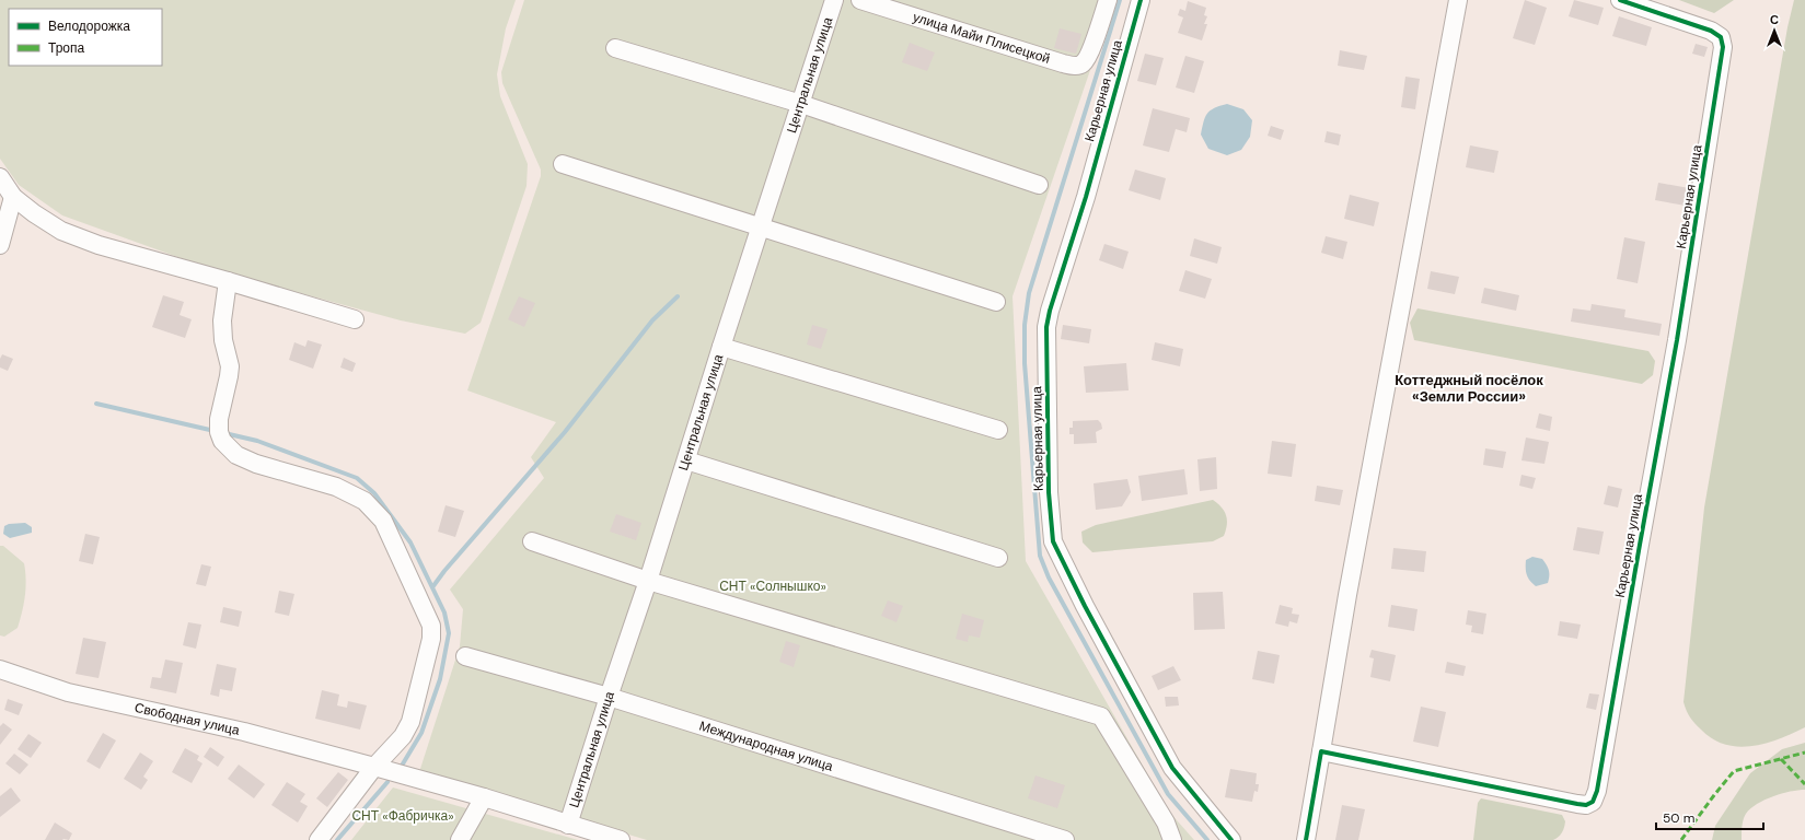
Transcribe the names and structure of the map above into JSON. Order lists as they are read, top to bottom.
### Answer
{
  "streets": {
    "street": [
      "улица Майи Плисецкой",
      "Центральная улица",
      "Карьерная улица",
      "Свободная улица",
      "Международная улица"
    ]
  },
  "crossings": [
    ["Центральная улица", "Свободная улица"],
    ["Центральная улица", "Международная улица"]
  ],
  "districts": ["Коттеджный посёлок «Земли России»"],
  "parks": ["СНТ «Солнышко»", "СНТ «Фабричка»"],
  "legend": ["Велодорожка", "Тропа"],
  "scale_bar": "50 m",
  "north": "top"
}
